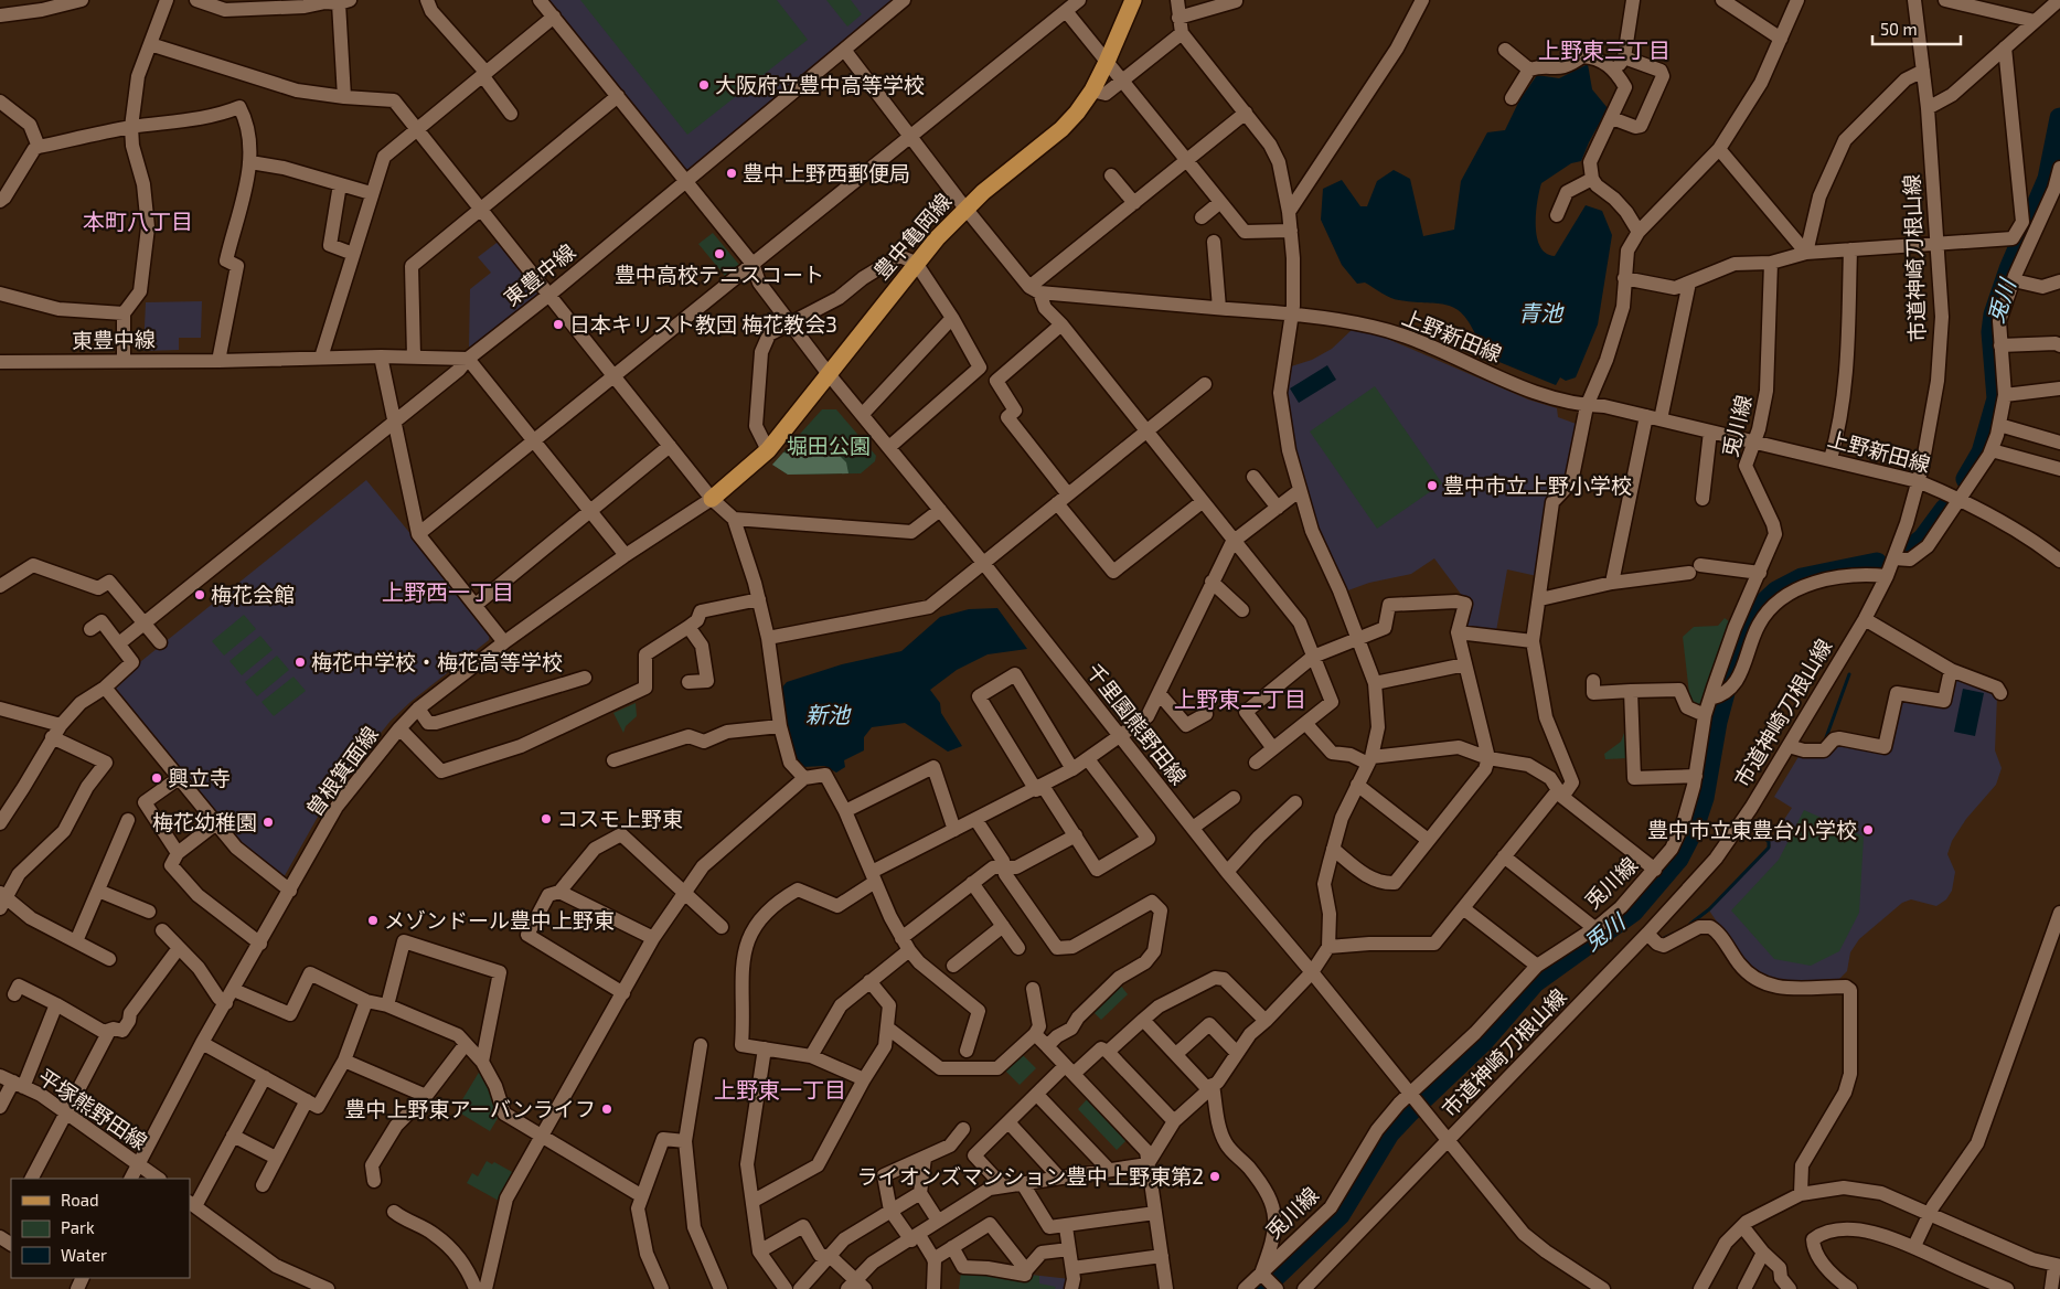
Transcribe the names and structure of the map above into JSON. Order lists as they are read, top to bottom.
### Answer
{
  "streets": {
    "main road": ["豊中亀岡線"],
    "street": [
      "市道神崎刀根山線",
      "東豊中線",
      "上野新田線",
      "兎川線",
      "千里園熊野田線",
      "曽根箕面線",
      "平塚熊野田線"
    ]
  },
  "crossings": [
    ["豊中亀岡線", "千里園熊野田線"],
    ["豊中亀岡線", "曽根箕面線"],
    ["市道神崎刀根山線", "上野新田線"],
    ["市道神崎刀根山線", "千里園熊野田線"],
    ["東豊中線", "千里園熊野田線"],
    ["上野新田線", "兎川線"],
    ["兎川線", "千里園熊野田線"],
    ["曽根箕面線", "平塚熊野田線"]
  ],
  "districts": [
    "上野東三丁目",
    "本町八丁目",
    "上野西一丁目",
    "上野東二丁目",
    "上野東一丁目"
  ],
  "water": ["兎川", "青池", "新池"],
  "parks": ["堀田公園"],
  "places": [
    "大阪府立豊中高等学校",
    "豊中上野西郵便局",
    "豊中高校テニスコート",
    "日本キリスト教団 梅花教会3",
    "豊中市立上野小学校",
    "梅花会館",
    "梅花中学校・梅花高等学校",
    "興立寺",
    "コスモ上野東",
    "梅花幼稚園",
    "豊中市立東豊台小学校",
    "メゾンドール豊中上野東",
    "豊中上野東アーバンライフ",
    "ライオンズマンション豊中上野東第2"
  ],
  "legend": ["Road", "Park", "Water"],
  "scale_bar": "50 m"
}
